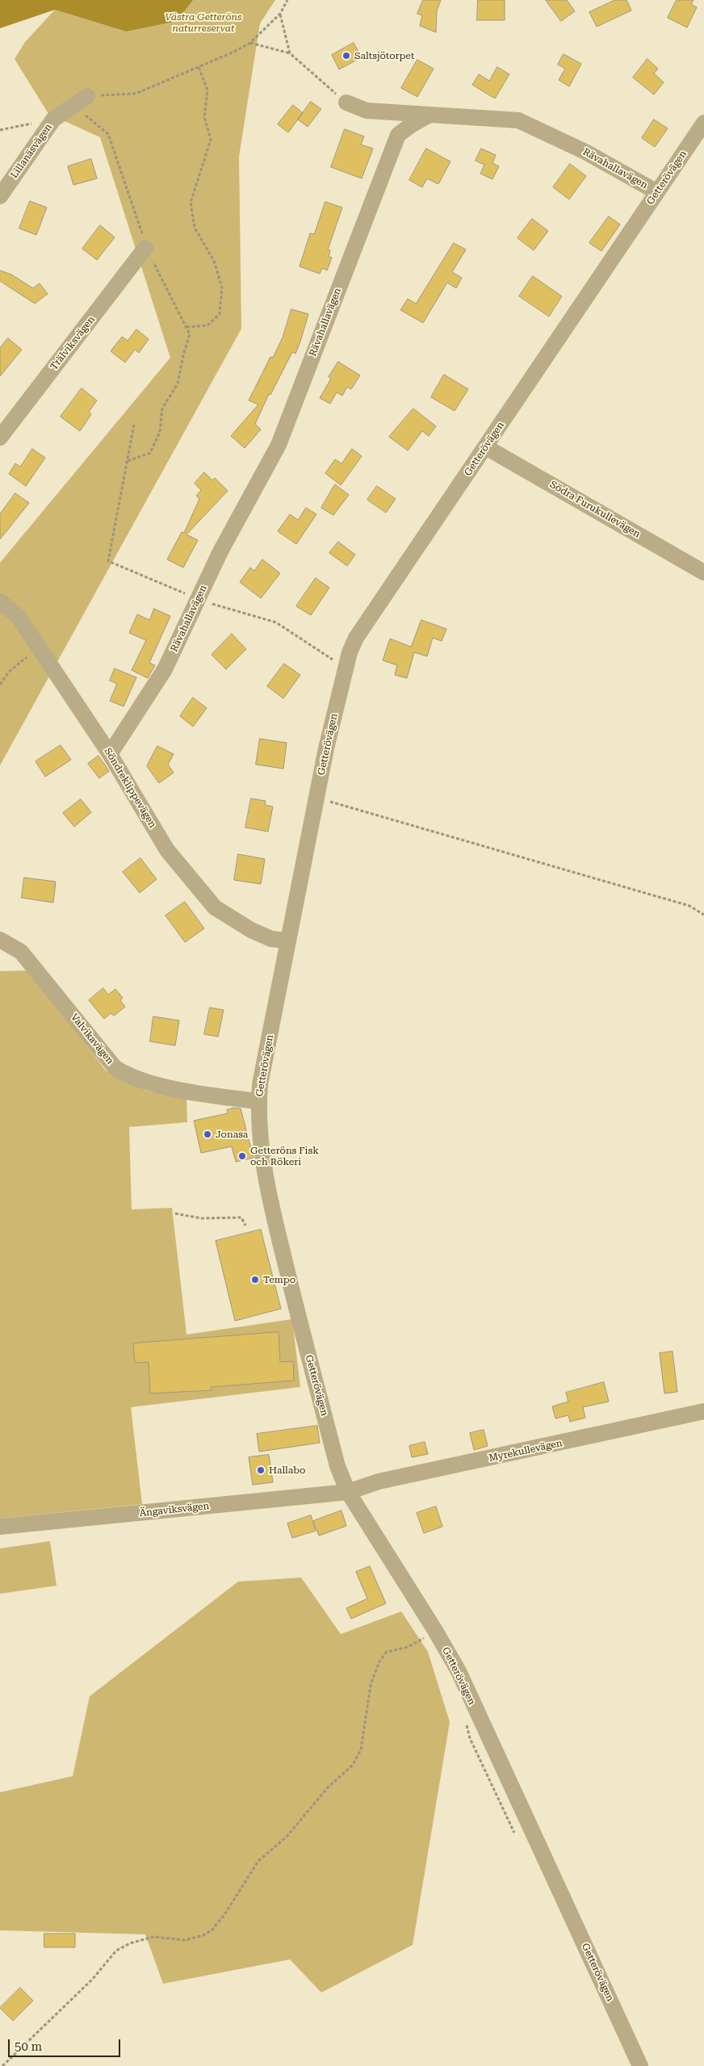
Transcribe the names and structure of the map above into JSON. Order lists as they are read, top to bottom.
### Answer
{
  "streets": {
    "street": [
      "Lillanäsvägen",
      "Rävahallavägen",
      "Getterövägen",
      "Trälviksvägen",
      "Södra Furukullevägen",
      "Söndreklippevägen",
      "Valvikavägen",
      "Myrekullevägen",
      "Ängaviksvägen"
    ]
  },
  "crossings": [
    ["Rävahallavägen", "Getterövägen"],
    ["Rävahallavägen", "Söndreklippevägen"],
    ["Getterövägen", "Södra Furukullevägen"],
    ["Getterövägen", "Söndreklippevägen"],
    ["Getterövägen", "Valvikavägen"],
    ["Getterövägen", "Myrekullevägen"],
    ["Getterövägen", "Ängaviksvägen"],
    ["Myrekullevägen", "Ängaviksvägen"]
  ],
  "parks": ["Västra Getteröns naturreservat"],
  "places": [
    "Saltsjötorpet",
    "Jonasa",
    "Getteröns Fisk och Rökeri",
    "Tempo",
    "Hallabo"
  ],
  "scale_bar": "50 m"
}
